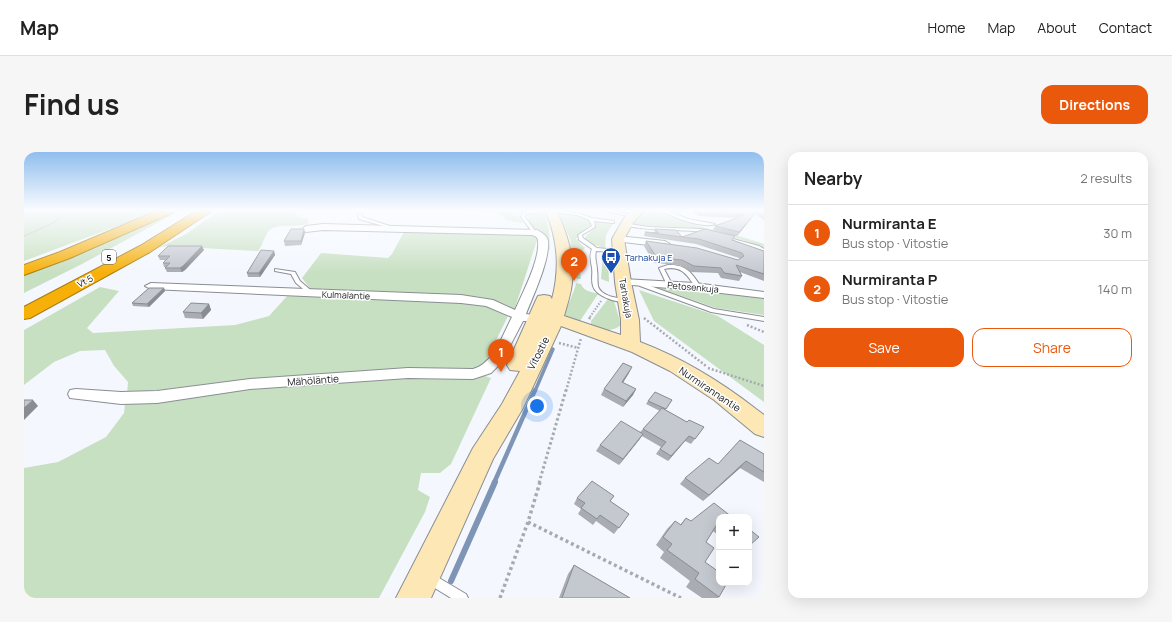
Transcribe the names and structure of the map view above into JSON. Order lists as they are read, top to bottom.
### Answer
{
  "streets": {
    "highway": ["5", "Vt 5"],
    "main road": ["Tarhakuja", "Vitostie", "Nurmirannantie"],
    "street": ["Petosenkuja", "Kulmalantie", "Mähöläntie"]
  },
  "crossings": [
    ["Petosenkuja", "Tarhakuja"],
    ["Kulmalantie", "Vitostie"],
    ["Kulmalantie", "Mähöläntie"],
    ["Kulmalantie", "Nurmirannantie"],
    ["Tarhakuja", "Nurmirannantie"],
    ["Vitostie", "Mähöläntie"],
    ["Vitostie", "Nurmirannantie"],
    ["Mähöläntie", "Nurmirannantie"]
  ],
  "places": {
    "bus stop": ["Tarhakuja E"]
  },
  "page": {
    "header": "Map",
    "nav": [
      "Home",
      "Map",
      "About",
      "Contact"
    ],
    "title": "Find us",
    "buttons": [
      "Directions",
      ["Save", "Share"]
    ],
    "heading": ["Nearby", "2 results"],
    "list": [
      {
        "mark": "1",
        "name": "Nurmiranta E",
        "note": "Bus stop · Vitostie",
        "value": "30 m"
      },
      {
        "mark": "2",
        "name": "Nurmiranta P",
        "note": "Bus stop · Vitostie",
        "value": "140 m"
      }
    ],
    "pins": ["2", "1"],
    "map_buttons": ["+", "−"]
  }
}
